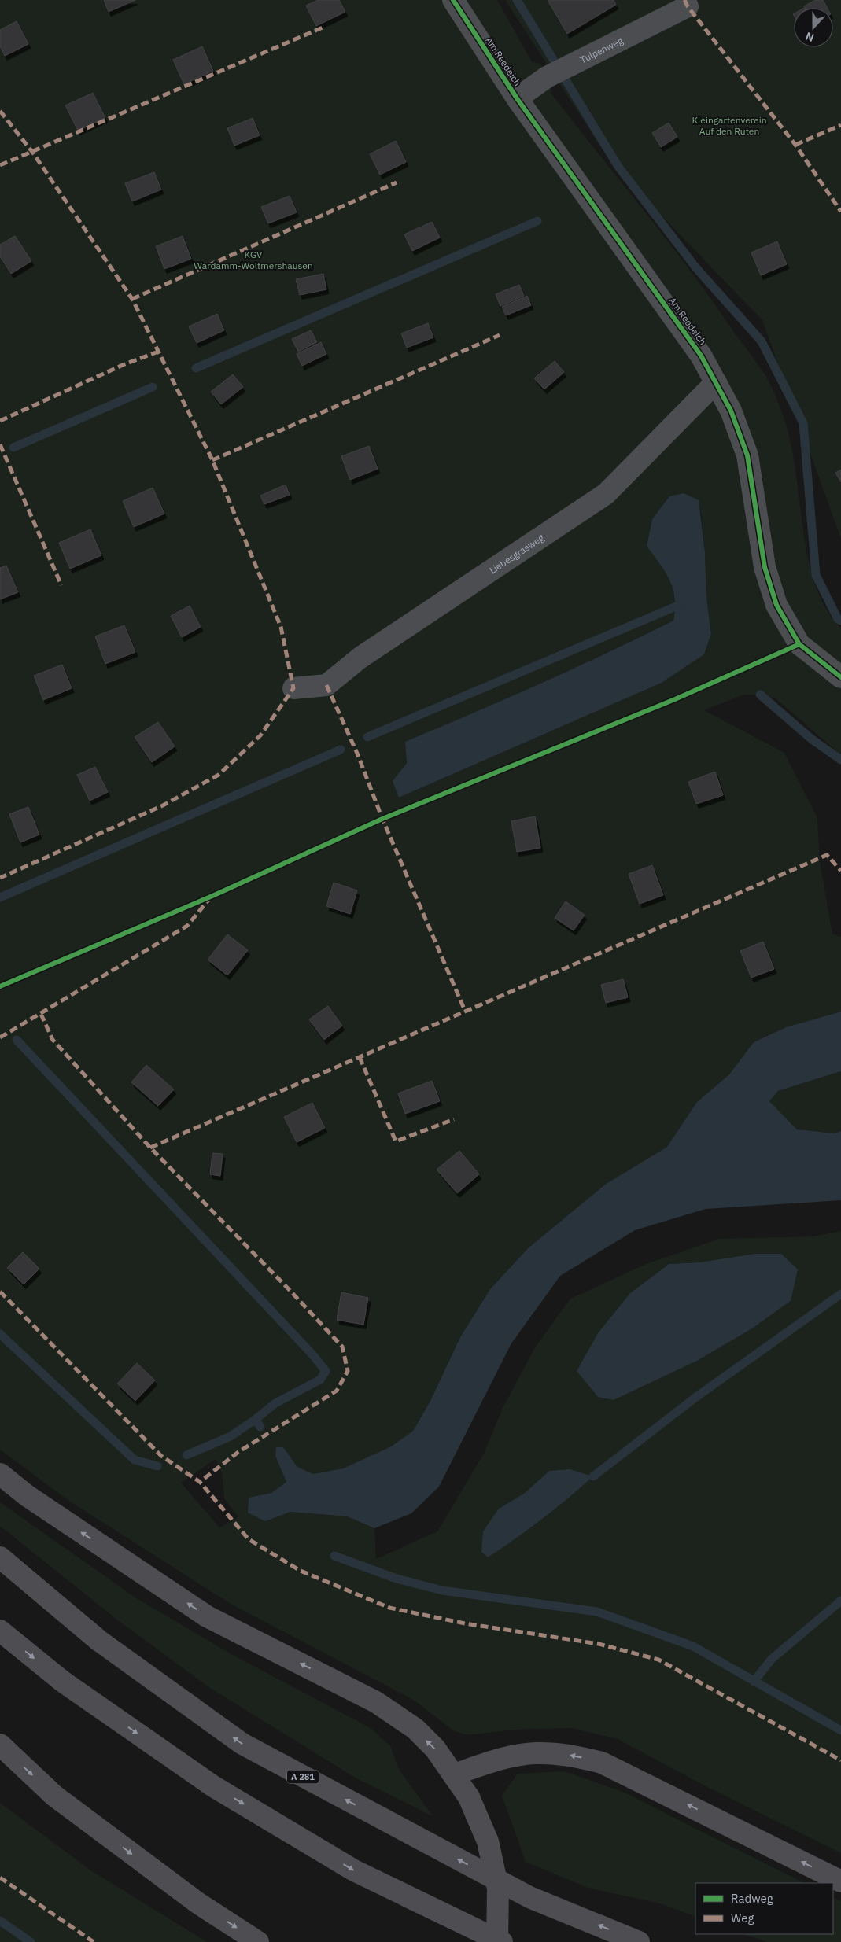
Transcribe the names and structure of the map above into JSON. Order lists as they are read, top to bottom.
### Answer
{
  "streets": {
    "highway": ["A 281"],
    "street": ["Tulpenweg", "Am Reedeich", "Liebesgrasweg"]
  },
  "crossings": [
    ["Tulpenweg", "Am Reedeich"],
    ["Am Reedeich", "Liebesgrasweg"]
  ],
  "parks": ["Kleingartenverein Auf den Ruten", "KGV Wardamm-Woltmershausen"],
  "legend": ["Radweg", "Weg"],
  "north": "bottom"
}
